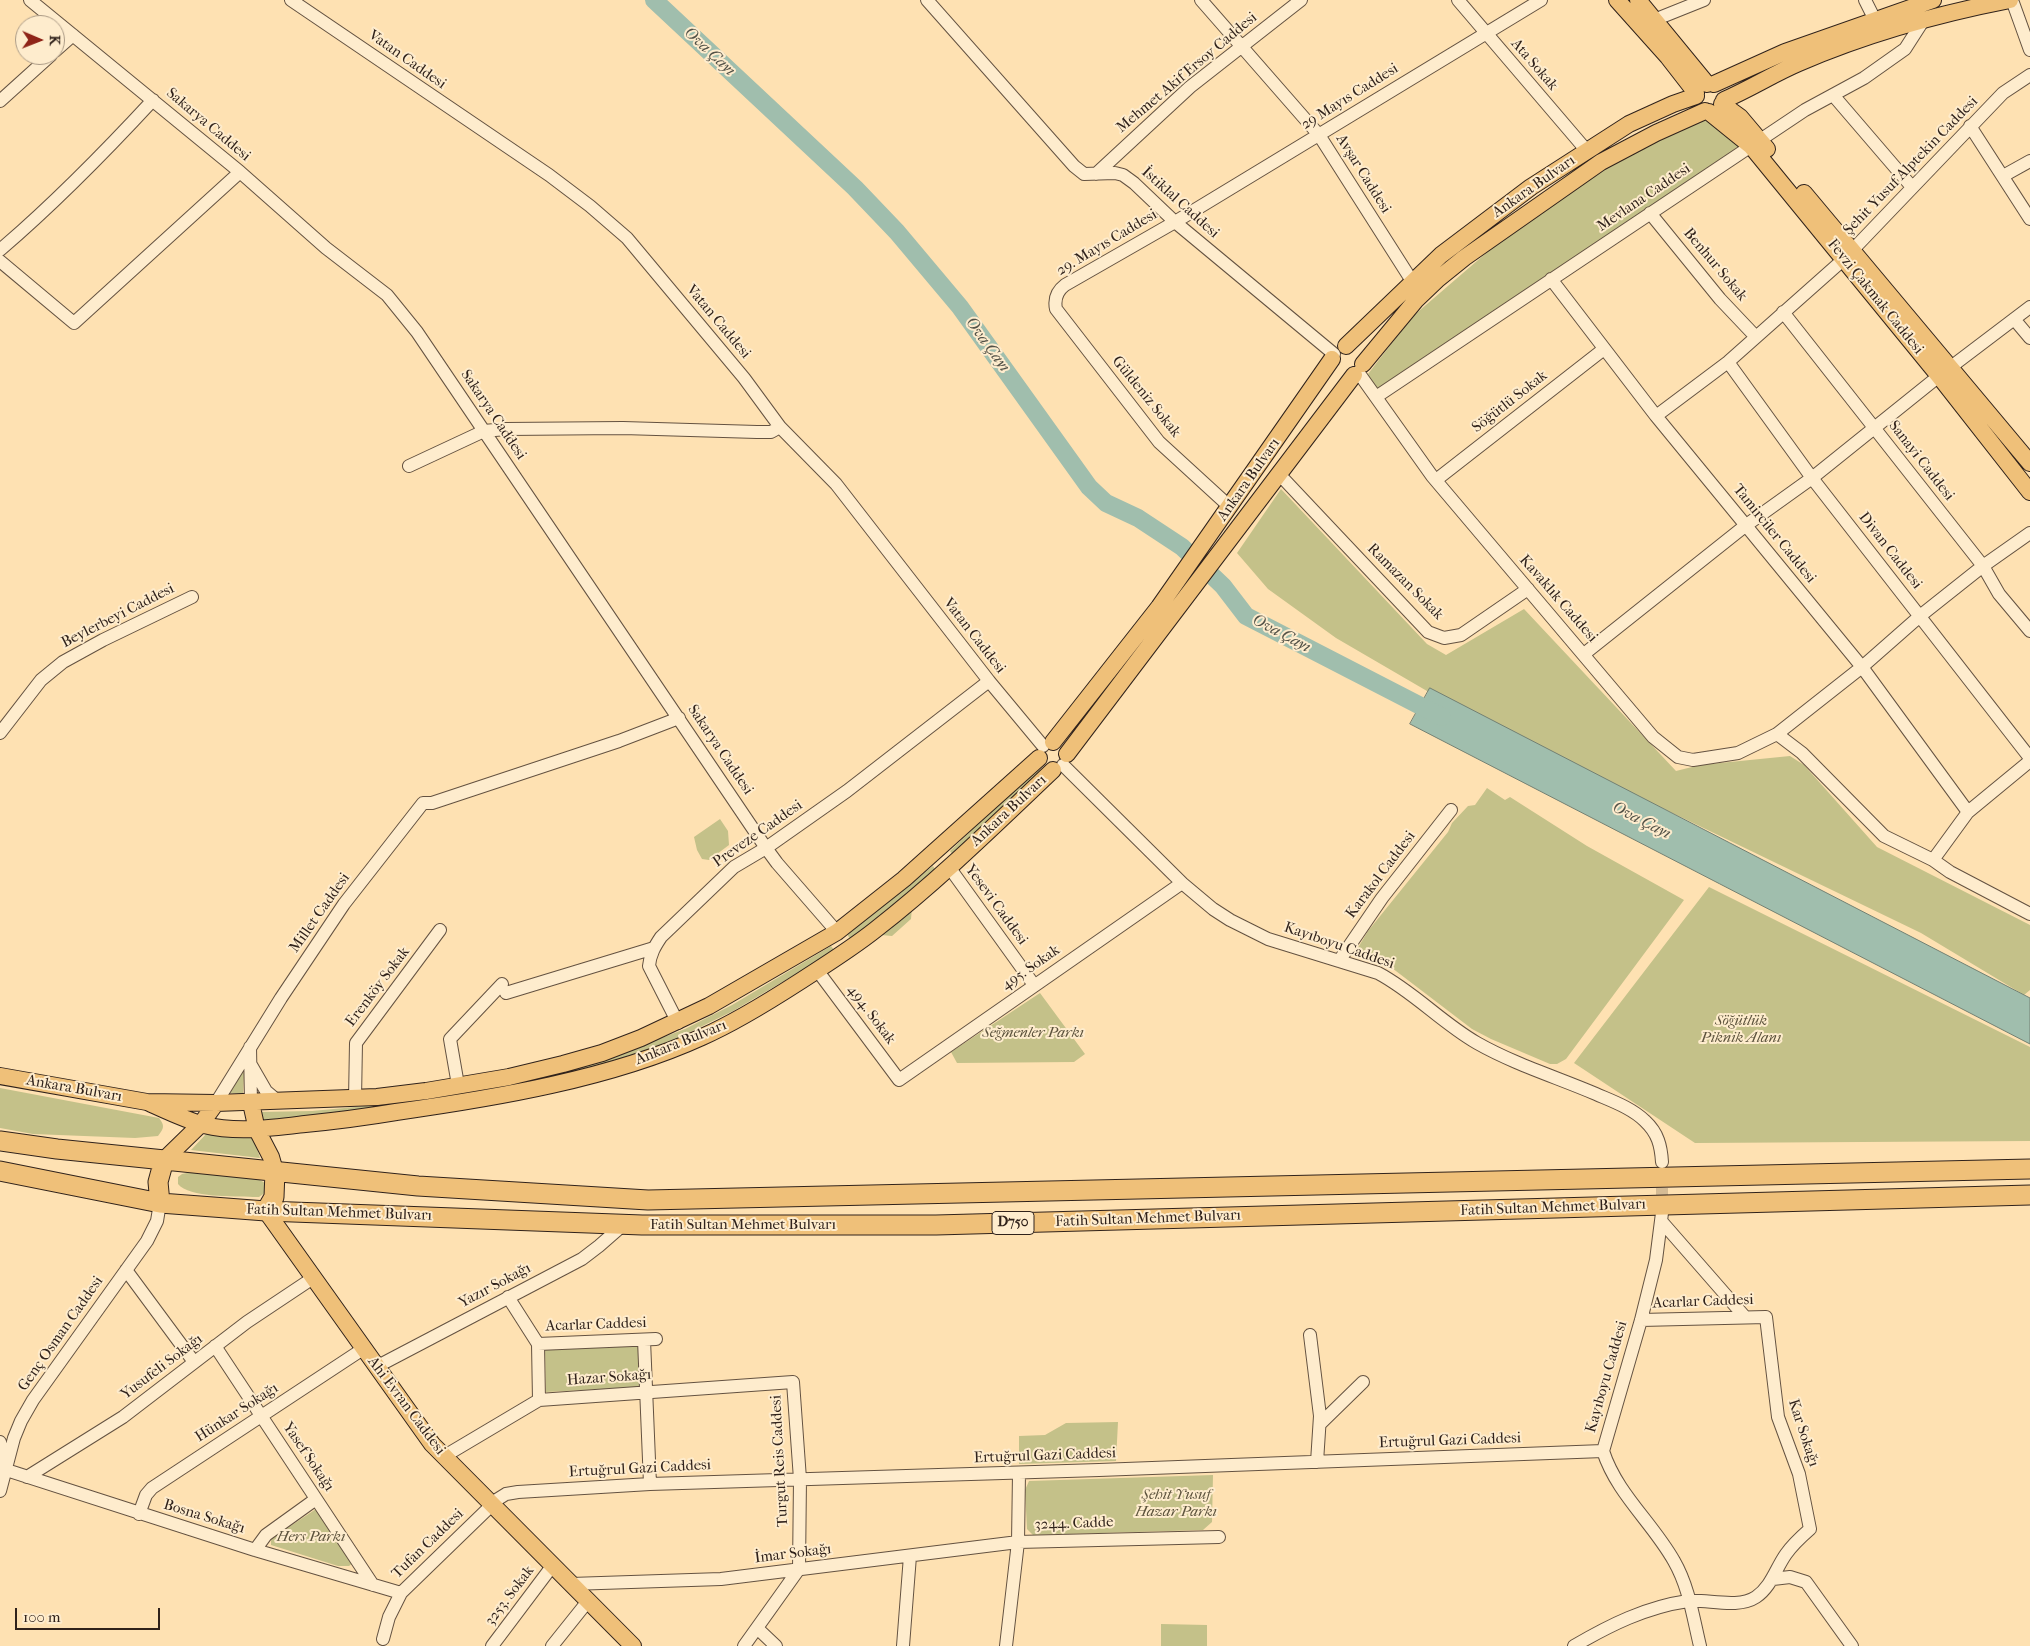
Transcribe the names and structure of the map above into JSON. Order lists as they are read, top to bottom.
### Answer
{
  "streets": {
    "highway": ["Fatih Sultan Mehmet Bulvarı", "D750"],
    "main road": ["Ankara Bulvarı", "Fevzi Çakmak Caddesi", "Ahi Evran Caddesi"],
    "street": [
      "Vatan Caddesi",
      "Ata Sokak",
      "Mehmet Akif Ersoy Caddesi",
      "29 Mayıs Caddesi",
      "Sakarya Caddesi",
      "Şehit Yusuf Alptekin Caddesi",
      "Avşar Caddesi",
      "Mevlana Caddesi",
      "İstiklal Caddesi",
      "29. Mayıs Caddesi",
      "Benhur Sokak",
      "Güldeniz Sokak",
      "Söğütlü Sokak",
      "Sanayi Caddesi",
      "Tamirciler Caddesi",
      "Divan Caddesi",
      "Ramazan Sokak",
      "Kavaklık Caddesi",
      "Beylerbeyi Caddesi",
      "Preveze Caddesi",
      "Karakol Caddesi",
      "Yesevi Caddesi",
      "Millet Caddesi",
      "Kayıboyu Caddesi",
      "495. Sokak",
      "Erenköy Sokak",
      "494. Sokak",
      "Yazır Sokağı",
      "Acarlar Caddesi",
      "Genç Osman Caddesi",
      "Yusufeli Sokağı",
      "Hazar Sokağı",
      "Hünkar Sokağı",
      "Kar Sokağı",
      "Ertuğrul Gazi Caddesi",
      "Yasef Sokağı",
      "Turgut Reis Caddesi",
      "Bosna Sokağı",
      "3244. Cadde",
      "Tufan Caddesi",
      "İmar Sokağı",
      "3253. Sokak"
    ]
  },
  "crossings": [
    ["Vatan Caddesi", "Ankara Bulvarı"],
    ["Vatan Caddesi", "Preveze Caddesi"],
    ["Ata Sokak", "29 Mayıs Caddesi"],
    ["Ata Sokak", "Ankara Bulvarı"],
    ["Mehmet Akif Ersoy Caddesi", "Avşar Caddesi"],
    ["Mehmet Akif Ersoy Caddesi", "İstiklal Caddesi"],
    ["29 Mayıs Caddesi", "Avşar Caddesi"],
    ["29 Mayıs Caddesi", "İstiklal Caddesi"],
    ["29 Mayıs Caddesi", "29. Mayıs Caddesi"],
    ["Sakarya Caddesi", "Ankara Bulvarı"],
    ["Sakarya Caddesi", "Preveze Caddesi"],
    ["Sakarya Caddesi", "Millet Caddesi"],
    ["Şehit Yusuf Alptekin Caddesi", "Benhur Sokak"],
    ["Şehit Yusuf Alptekin Caddesi", "Fevzi Çakmak Caddesi"],
    ["Şehit Yusuf Alptekin Caddesi", "Sanayi Caddesi"],
    ["Şehit Yusuf Alptekin Caddesi", "Tamirciler Caddesi"],
    ["Şehit Yusuf Alptekin Caddesi", "Divan Caddesi"],
    ["Avşar Caddesi", "Ankara Bulvarı"],
    ["Ankara Bulvarı", "Mevlana Caddesi"],
    ["Ankara Bulvarı", "İstiklal Caddesi"],
    ["Ankara Bulvarı", "Fevzi Çakmak Caddesi"],
    ["Ankara Bulvarı", "Güldeniz Sokak"],
    ["Ankara Bulvarı", "Ramazan Sokak"],
    ["Ankara Bulvarı", "Kavaklık Caddesi"],
    ["Ankara Bulvarı", "Yesevi Caddesi"],
    ["Ankara Bulvarı", "Millet Caddesi"],
    ["Ankara Bulvarı", "Kayıboyu Caddesi"],
    ["Ankara Bulvarı", "Erenköy Sokak"],
    ["Ankara Bulvarı", "494. Sokak"],
    ["Mevlana Caddesi", "Benhur Sokak"],
    ["Mevlana Caddesi", "Fevzi Çakmak Caddesi"],
    ["Mevlana Caddesi", "Tamirciler Caddesi"],
    ["Mevlana Caddesi", "Kavaklık Caddesi"],
    ["İstiklal Caddesi", "29. Mayıs Caddesi"],
    ["İstiklal Caddesi", "Kavaklık Caddesi"],
    ["29. Mayıs Caddesi", "Güldeniz Sokak"],
    ["Söğütlü Sokak", "Tamirciler Caddesi"],
    ["Söğütlü Sokak", "Kavaklık Caddesi"],
    ["Sanayi Caddesi", "Kavaklık Caddesi"],
    ["Tamirciler Caddesi", "Kavaklık Caddesi"],
    ["Divan Caddesi", "Kavaklık Caddesi"],
    ["Ramazan Sokak", "Kavaklık Caddesi"],
    ["Karakol Caddesi", "Kayıboyu Caddesi"],
    ["Yesevi Caddesi", "495. Sokak"],
    ["Kayıboyu Caddesi", "495. Sokak"],
    ["Kayıboyu Caddesi", "Acarlar Caddesi"],
    ["Kayıboyu Caddesi", "Ertuğrul Gazi Caddesi"],
    ["495. Sokak", "494. Sokak"],
    ["Fatih Sultan Mehmet Bulvarı", "Yazır Sokağı"],
    ["Fatih Sultan Mehmet Bulvarı", "Genç Osman Caddesi"],
    ["Fatih Sultan Mehmet Bulvarı", "Ahi Evran Caddesi"],
    ["Yazır Sokağı", "Ahi Evran Caddesi"],
    ["Acarlar Caddesi", "Hazar Sokağı"],
    ["Acarlar Caddesi", "Kar Sokağı"],
    ["Genç Osman Caddesi", "Bosna Sokağı"],
    ["Yusufeli Sokağı", "Ahi Evran Caddesi"],
    ["Yusufeli Sokağı", "Yasef Sokağı"],
    ["Yusufeli Sokağı", "Bosna Sokağı"],
    ["Hazar Sokağı", "Ahi Evran Caddesi"],
    ["Hazar Sokağı", "Turgut Reis Caddesi"],
    ["Ahi Evran Caddesi", "Hünkar Sokağı"],
    ["Ahi Evran Caddesi", "Ertuğrul Gazi Caddesi"],
    ["Ahi Evran Caddesi", "Tufan Caddesi"],
    ["Ahi Evran Caddesi", "İmar Sokağı"],
    ["Ahi Evran Caddesi", "3253. Sokak"],
    ["Hünkar Sokağı", "Yasef Sokağı"],
    ["Hünkar Sokağı", "Bosna Sokağı"],
    ["Ertuğrul Gazi Caddesi", "Turgut Reis Caddesi"],
    ["Ertuğrul Gazi Caddesi", "Tufan Caddesi"],
    ["Yasef Sokağı", "Bosna Sokağı"],
    ["Turgut Reis Caddesi", "İmar Sokağı"],
    ["Bosna Sokağı", "Tufan Caddesi"],
    ["3244. Cadde", "İmar Sokağı"]
  ],
  "water": ["Ova Çayı"],
  "parks": [
    "Söğütlük Piknik Alanı",
    "Seğmenler Parkı",
    "Şehit Yusuf Hazar Parkı",
    "Hers Parkı"
  ],
  "scale_bar": "100 m",
  "north": "right"
}
